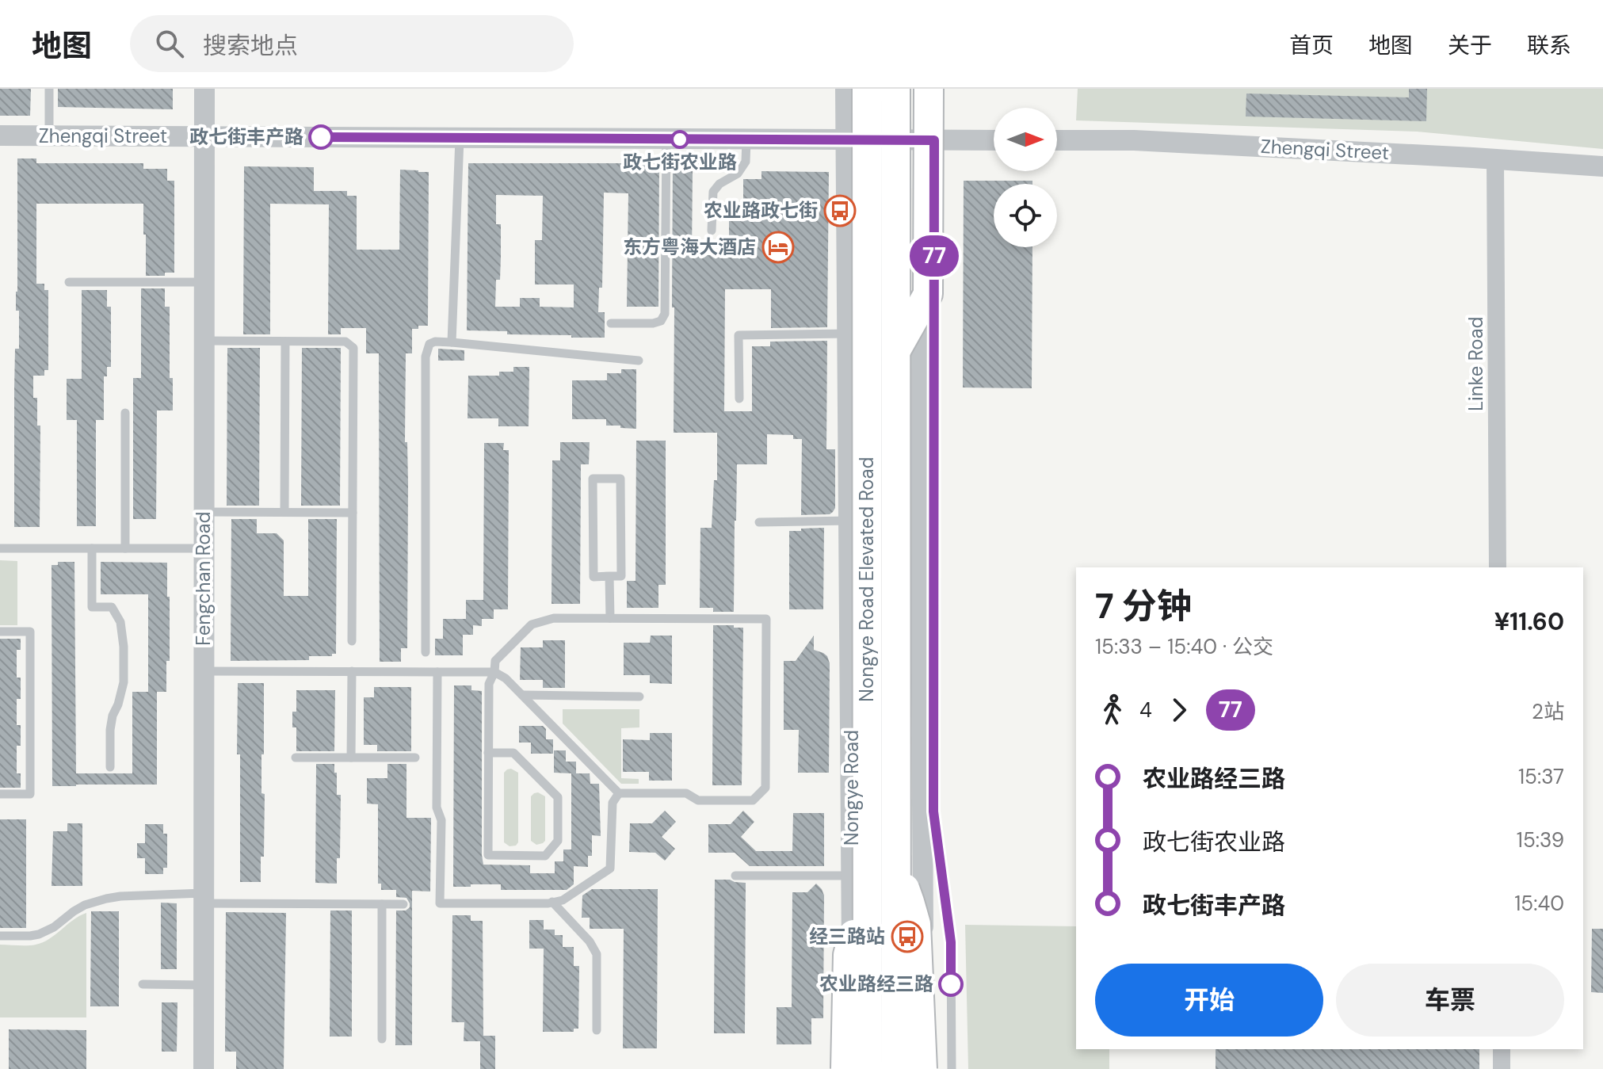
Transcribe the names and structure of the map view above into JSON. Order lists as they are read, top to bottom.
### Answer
{
  "streets": {
    "highway": ["Nongye Road Elevated Road"],
    "street": [
      "Zhengqi Street",
      "Linke Road",
      "Fengchan Road",
      "Nongye Road"
    ]
  },
  "crossings": [
    ["Zhengqi Street", "Linke Road"],
    ["Zhengqi Street", "Fengchan Road"],
    ["Zhengqi Street", "Nongye Road"],
    ["Nongye Road Elevated Road", "Nongye Road"]
  ],
  "places": {
    "other": ["政七街丰产路", "政七街农业路", "农业路经三路"],
    "bus stop": ["农业路政七街", "经三路站"],
    "hotel": ["东方粤海大酒店"]
  },
  "lines": ["bus line 77"],
  "north": "right",
  "page": {
    "header": "地图",
    "search": "搜索地点",
    "nav": [
      "首页",
      "地图",
      "关于",
      "联系"
    ],
    "on_map": "77",
    "heading": ["7 分钟", "15:33 – 15:40 · 公交", "¥11.60"],
    "legs": ["4", "77", "2站"],
    "list": [
      {
        "name": "农业路经三路",
        "value": "15:37"
      },
      {
        "name": "政七街农业路",
        "value": "15:39"
      },
      {
        "name": "政七街丰产路",
        "value": "15:40"
      }
    ],
    "buttons": ["开始", "车票"]
  }
}
